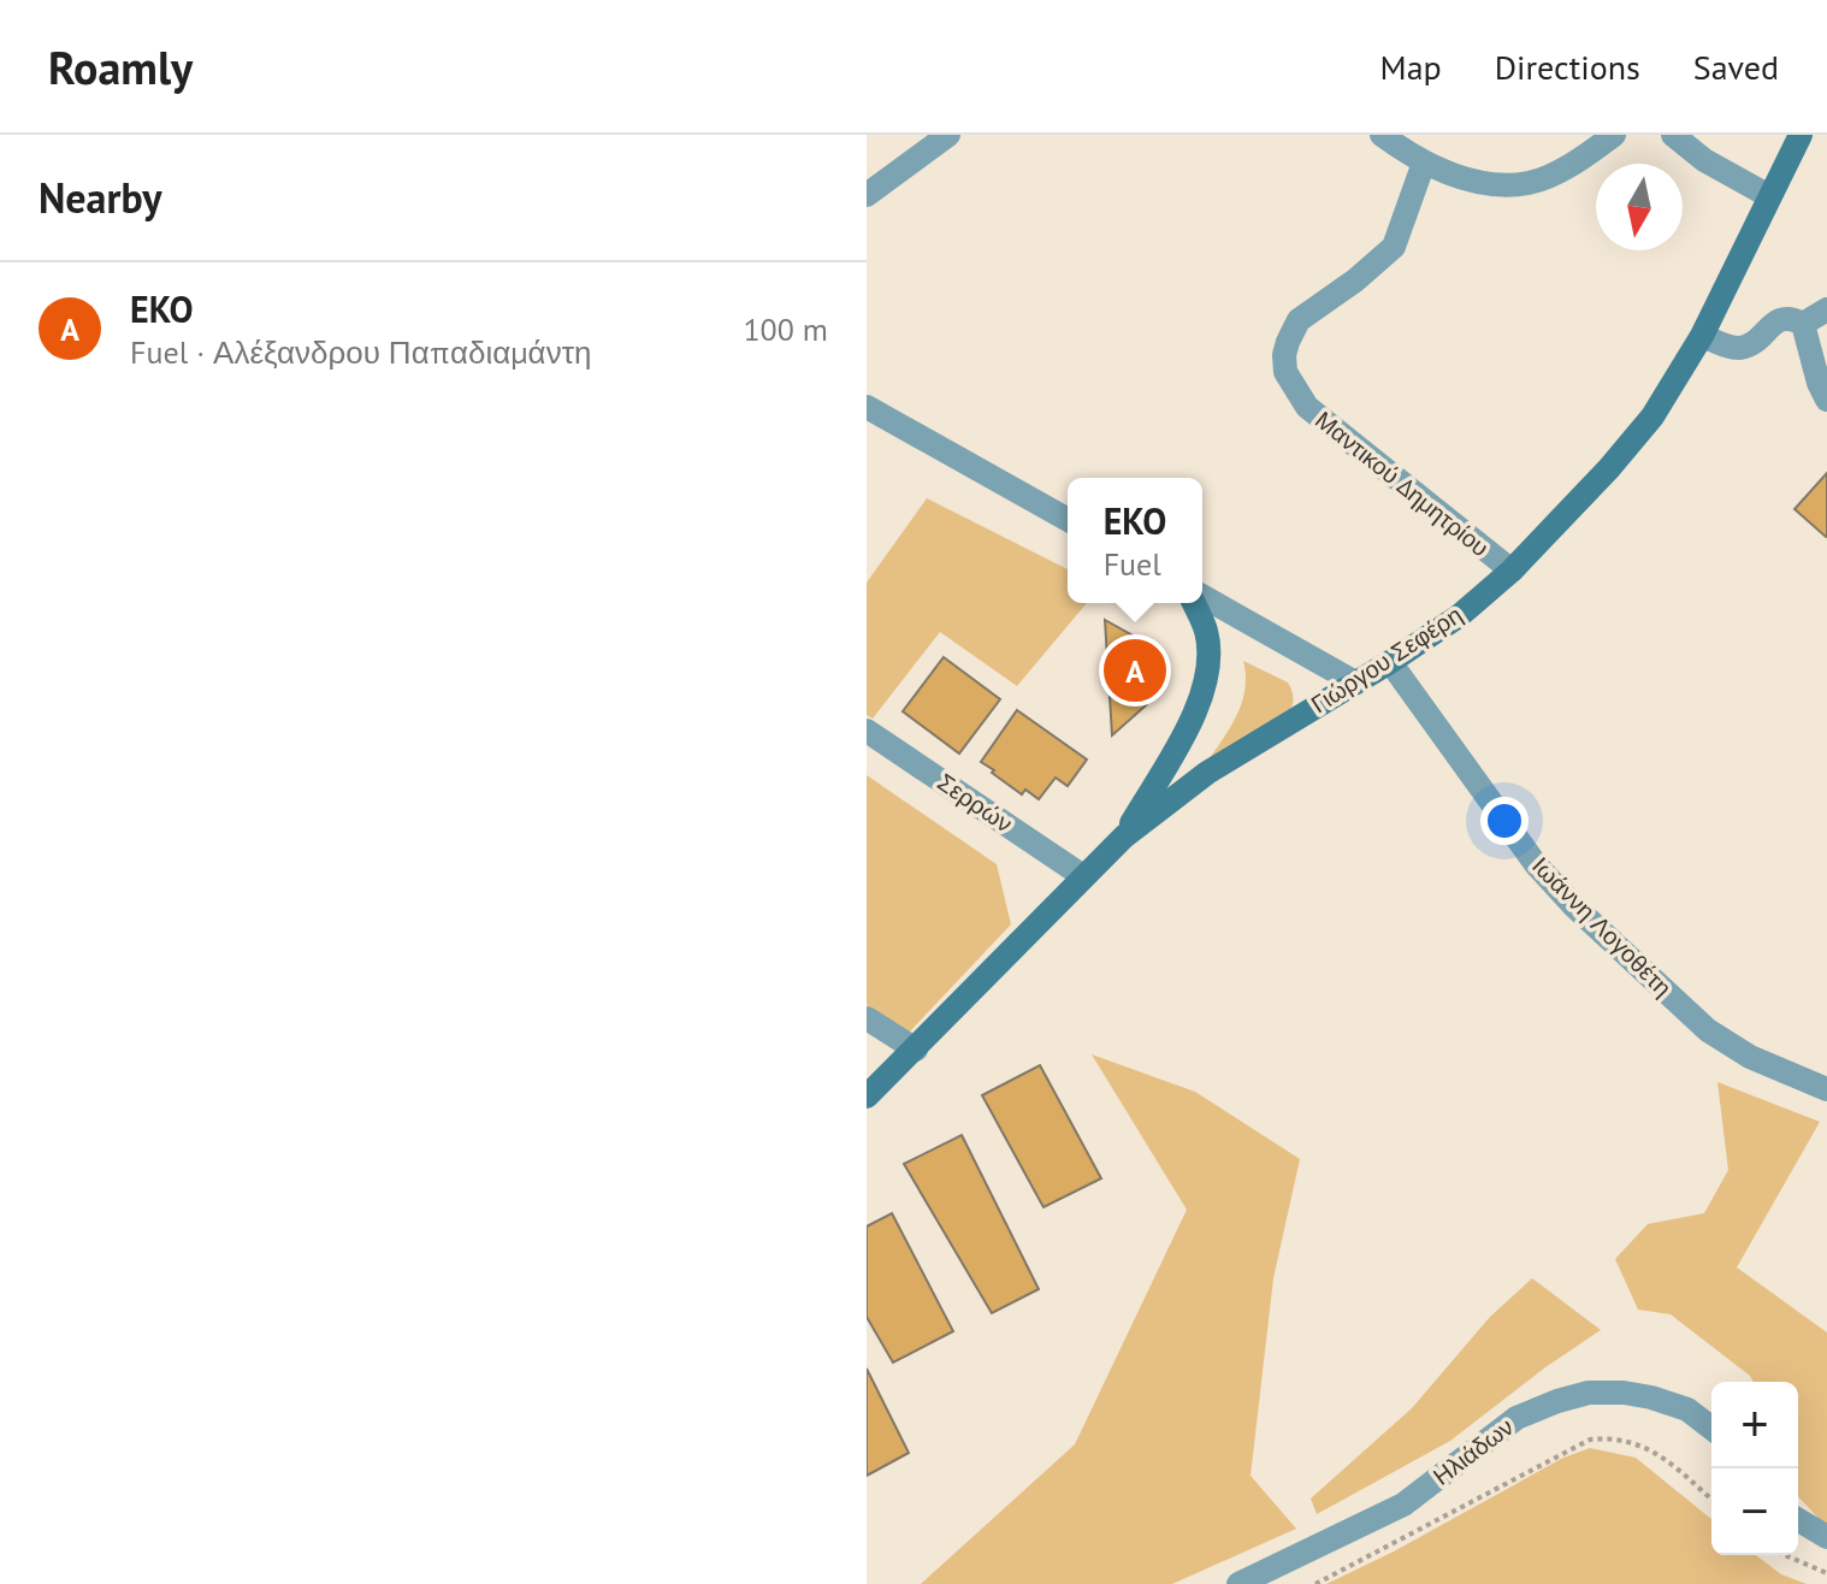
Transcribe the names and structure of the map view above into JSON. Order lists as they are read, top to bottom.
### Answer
{
  "streets": {
    "main road": ["Γιώργου Σεφέρη"],
    "street": [
      "Μαντικού Δημητρίου",
      "Σερρών",
      "Ιωάννη Λογοθέτη",
      "Ηλιάδων"
    ]
  },
  "crossings": [
    ["Μαντικού Δημητρίου", "Γιώργου Σεφέρη"],
    ["Γιώργου Σεφέρη", "Σερρών"],
    ["Γιώργου Σεφέρη", "Ιωάννη Λογοθέτη"]
  ],
  "north": "bottom",
  "page": {
    "header": "Roamly",
    "nav": ["Map", "Directions", "Saved"],
    "heading": "Nearby",
    "list": [
      {
        "mark": "A",
        "name": "EKO",
        "note": "Fuel · Αλέξανδρου Παπαδιαμάντη",
        "value": "100 m"
      }
    ],
    "popup": ["EKO", "Fuel"],
    "pins": "A",
    "map_buttons": ["+", "−"]
  }
}
